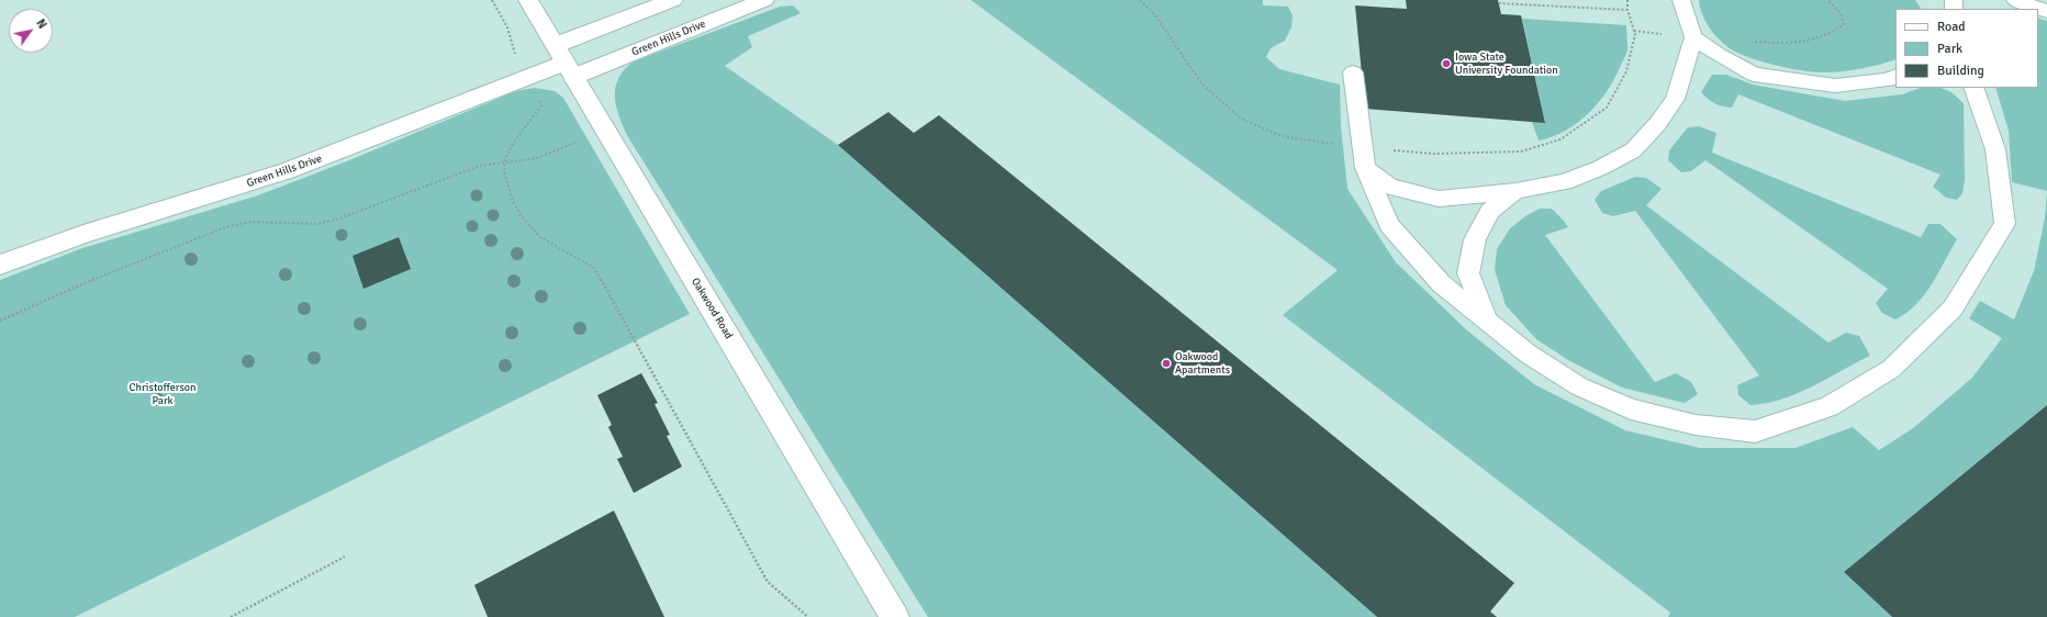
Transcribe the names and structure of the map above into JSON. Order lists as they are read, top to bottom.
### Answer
{
  "streets": {
    "street": ["Green Hills Drive", "Oakwood Road"]
  },
  "crossings": [
    ["Green Hills Drive", "Oakwood Road"]
  ],
  "parks": ["Christofferson Park"],
  "places": ["Iowa State University Foundation", "Oakwood Apartments"],
  "legend": ["Road", "Park", "Building"],
  "north": "top right"
}
